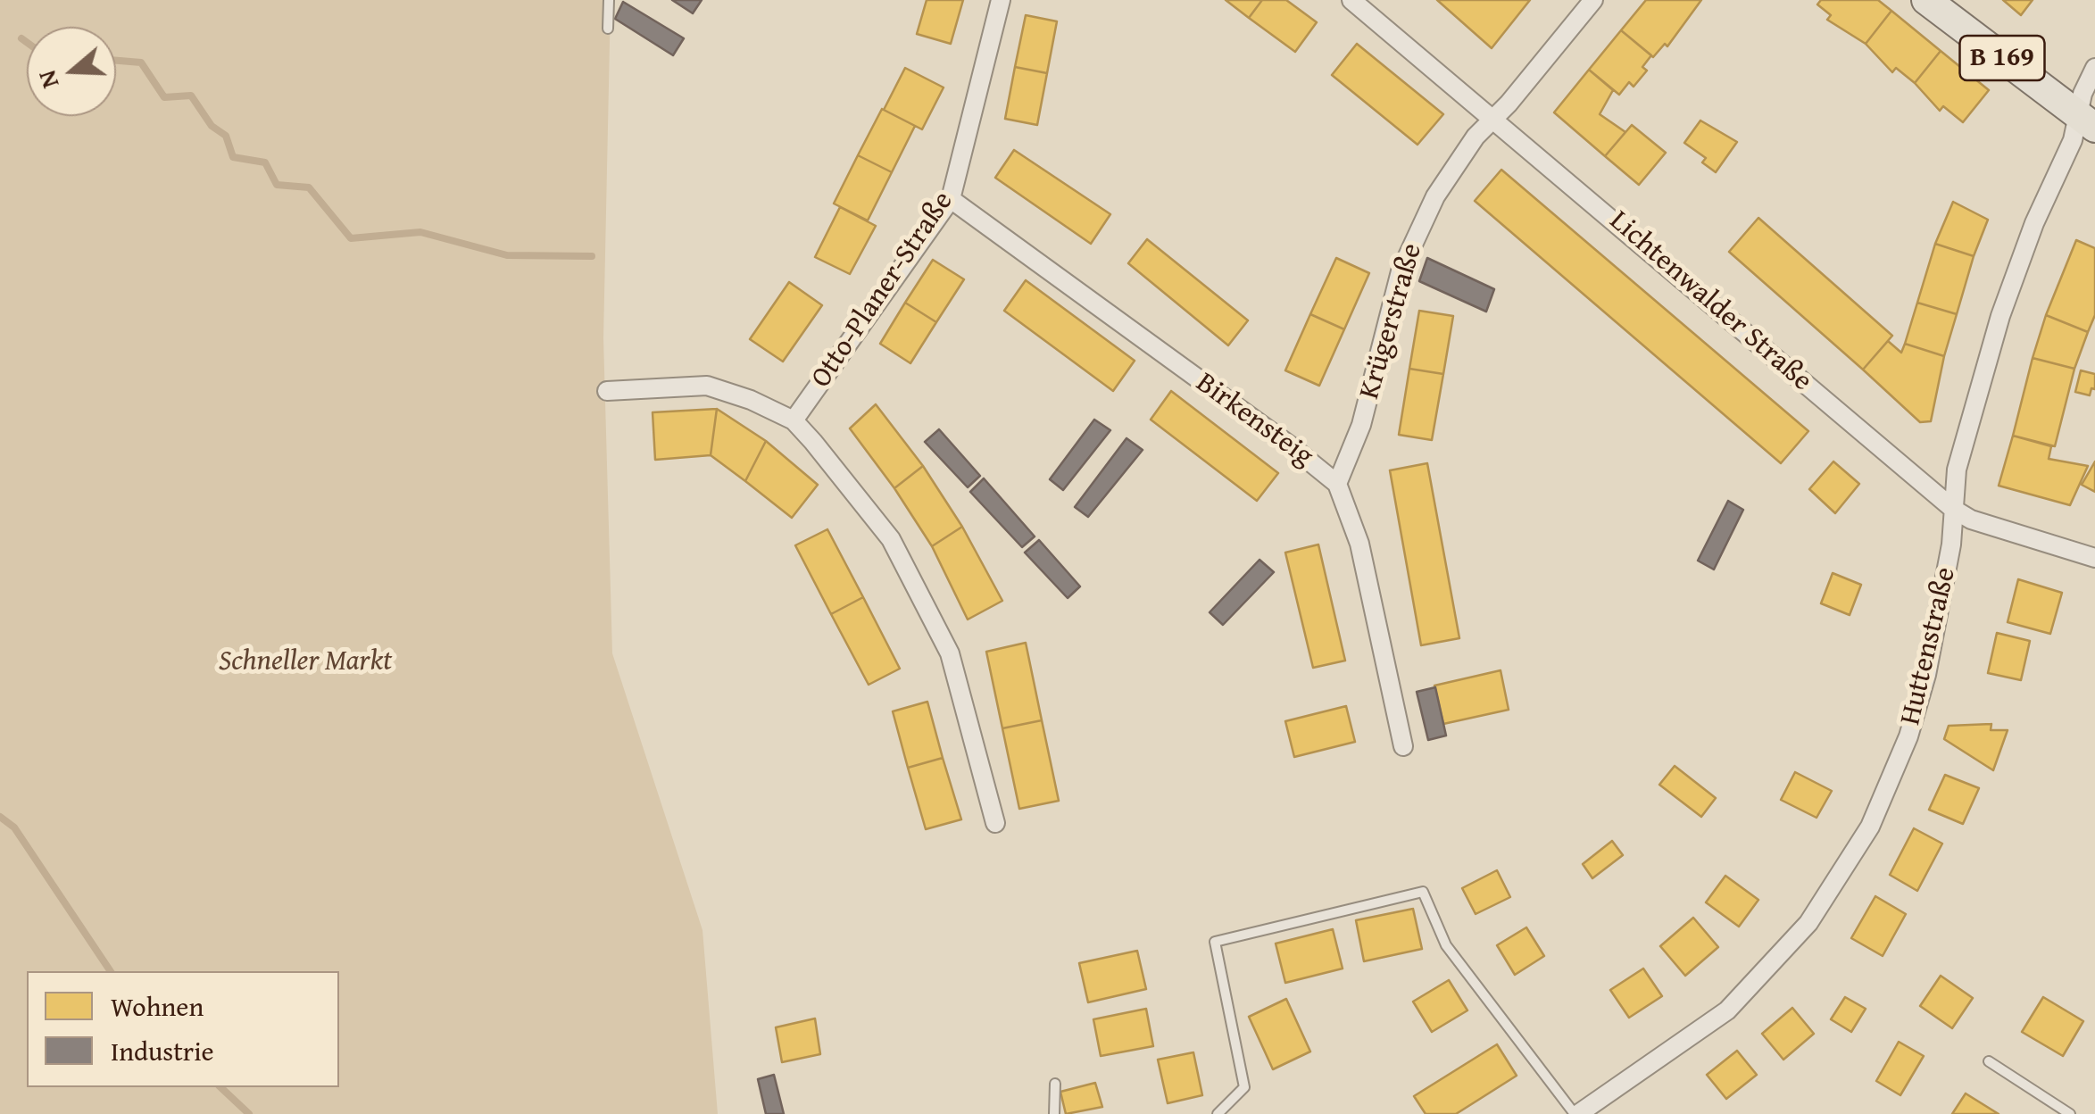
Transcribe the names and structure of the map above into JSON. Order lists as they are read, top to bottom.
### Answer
{
  "streets": {
    "main road": ["B 169"],
    "street": [
      "Otto-Planer-Straße",
      "Lichtenwalder Straße",
      "Krügerstraße",
      "Birkensteig",
      "Huttenstraße"
    ]
  },
  "crossings": [
    ["B 169", "Huttenstraße"],
    ["Otto-Planer-Straße", "Birkensteig"],
    ["Lichtenwalder Straße", "Krügerstraße"],
    ["Lichtenwalder Straße", "Huttenstraße"],
    ["Krügerstraße", "Birkensteig"]
  ],
  "parks": ["Schneller Markt"],
  "legend": ["Wohnen", "Industrie"],
  "north": "left"
}
